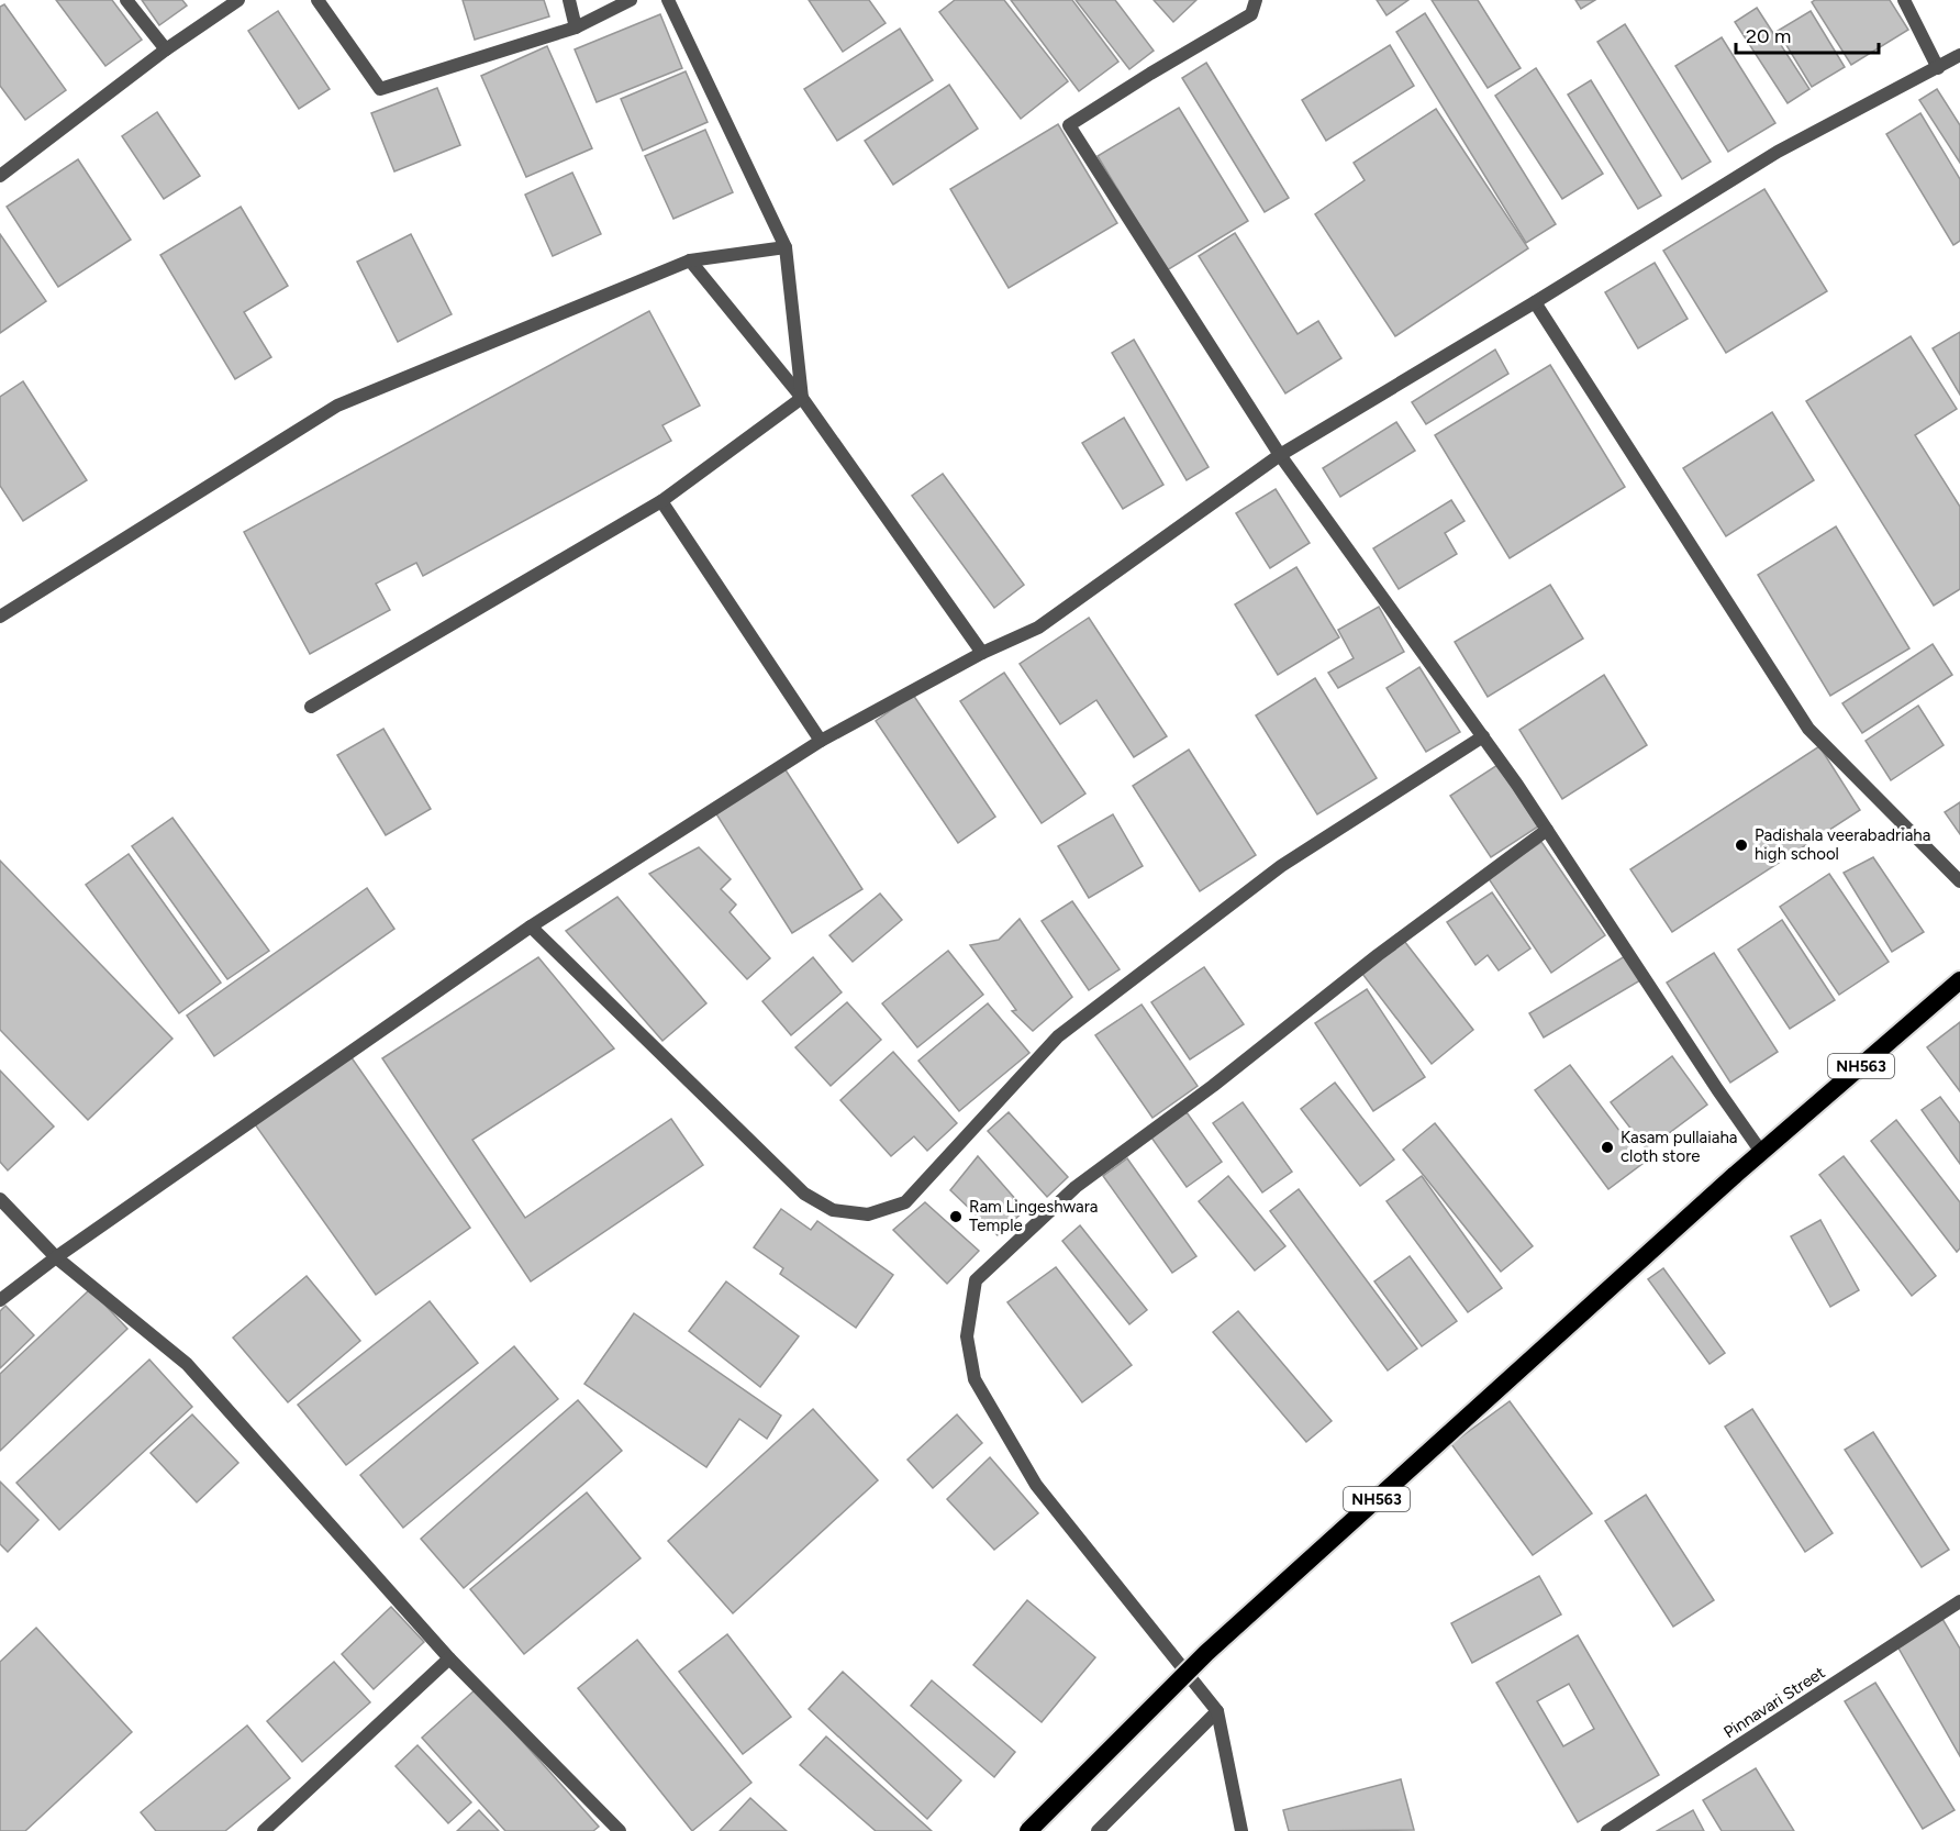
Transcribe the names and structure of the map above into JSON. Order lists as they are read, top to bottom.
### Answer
{
  "streets": {
    "highway": ["NH563"],
    "street": ["Pinnavari Street"]
  },
  "places": ["Padishala veerabadriaha high school", "Kasam pullaiaha cloth store", "Ram Lingeshwara Temple"],
  "scale_bar": "20 m"
}
